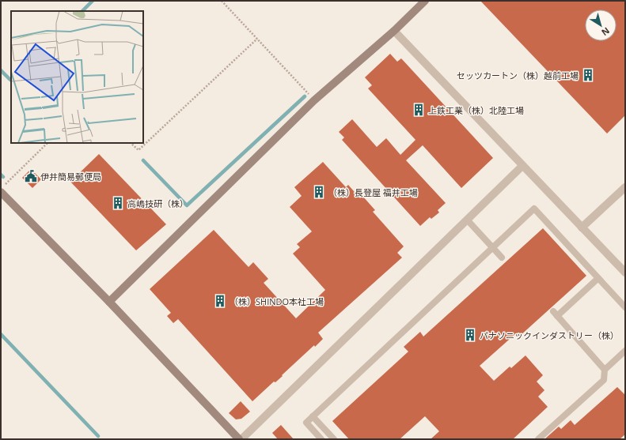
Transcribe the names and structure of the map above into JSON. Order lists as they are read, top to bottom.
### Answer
{
  "places": {
    "building": [
      "セッツカートン（株）越前工場",
      "上鉄工業（株）北陸工場",
      "（株）長登屋 福井工場",
      "高嶋技研（株）",
      "（株）SHINDO本社工場",
      "パナソニックインダストリー（株）"
    ],
    "public building": ["伊井簡易郵便局"]
  },
  "north": "bottom right"
}
